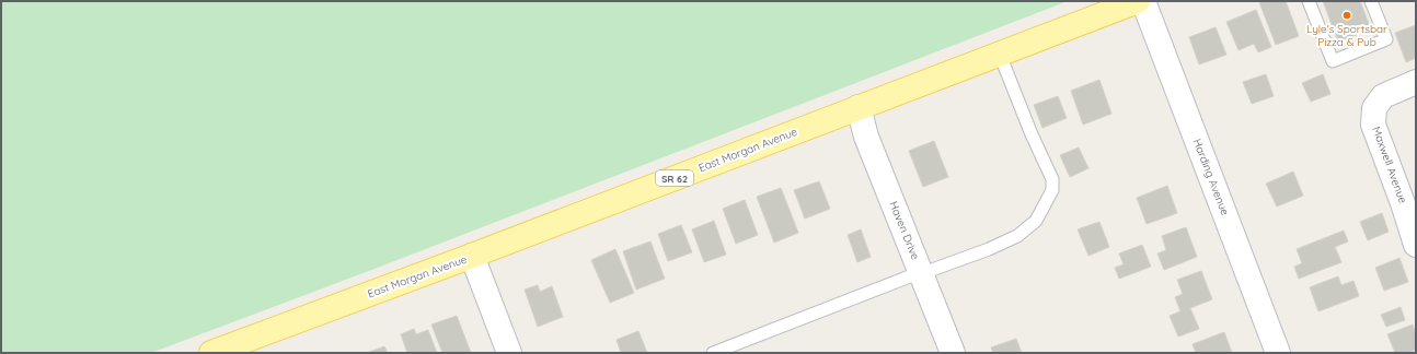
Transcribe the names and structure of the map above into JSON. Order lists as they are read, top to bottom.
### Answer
{
  "streets": {
    "main road": ["East Morgan Avenue", "SR 62"],
    "street": ["Maxwell Avenue", "Harding Avenue", "Haven Drive"]
  },
  "crossings": [
    ["East Morgan Avenue", "Haven Drive"]
  ],
  "places": ["Lyle's Sportsbar Pizza & Pub"]
}
